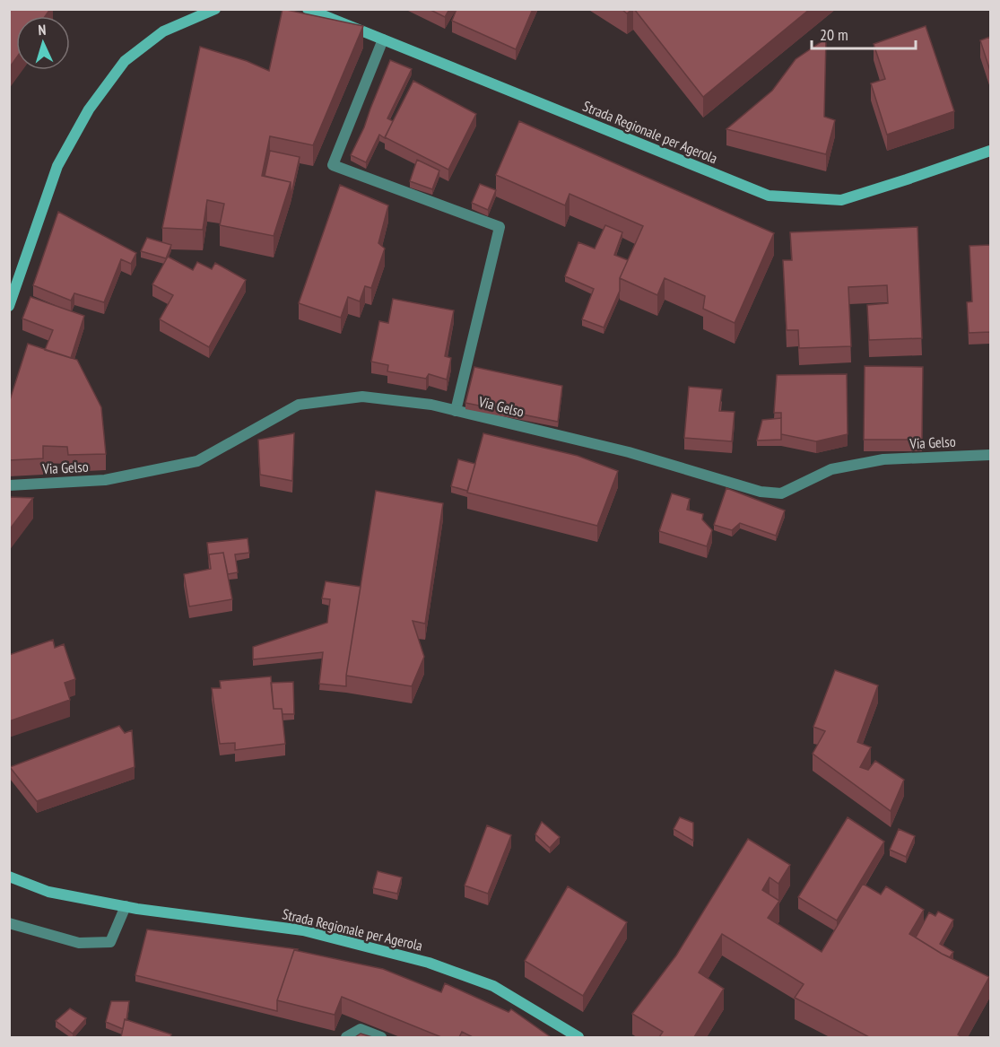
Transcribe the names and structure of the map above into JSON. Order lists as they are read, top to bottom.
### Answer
{
  "streets": {
    "main road": ["Strada Regionale per Agerola"],
    "street": ["Via Gelso"]
  },
  "scale_bar": "20 m",
  "north": "top"
}
